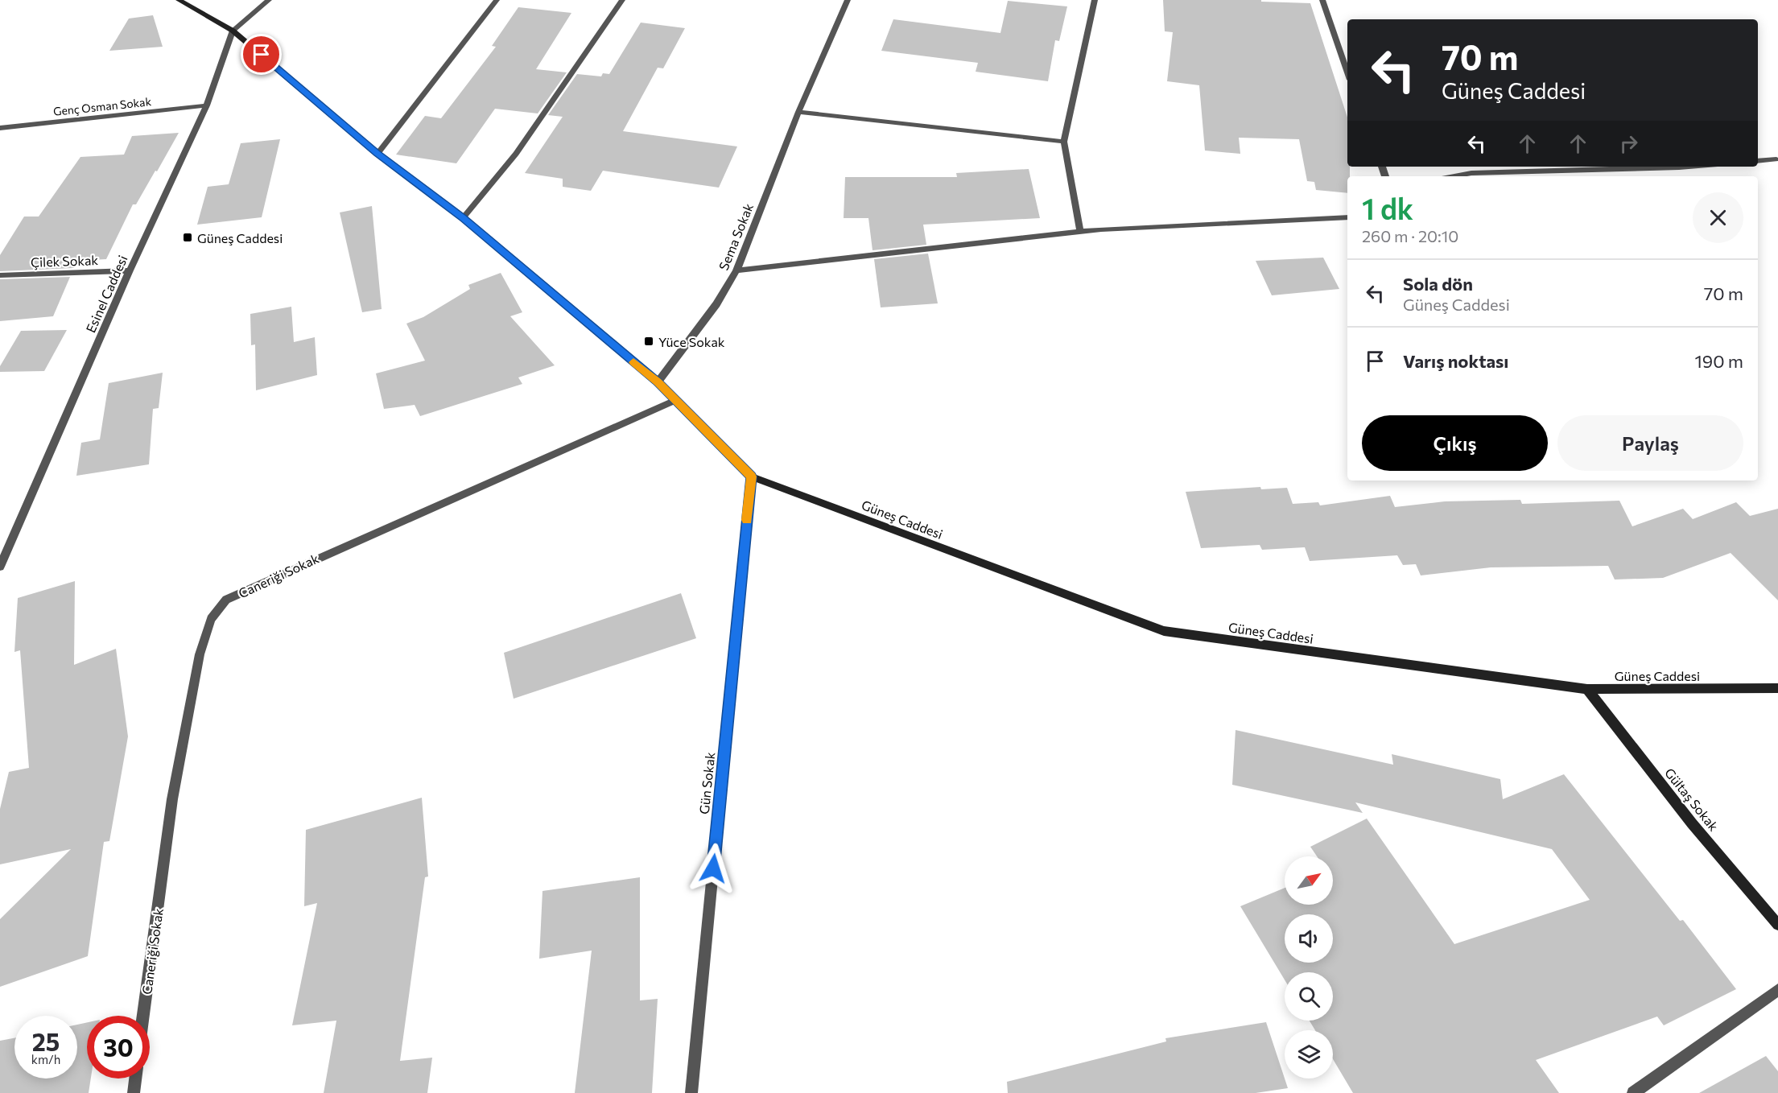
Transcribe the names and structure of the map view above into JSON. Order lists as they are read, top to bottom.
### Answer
{
  "streets": {
    "main road": ["Güneş Caddesi", "Gültaş Sokak"],
    "street": [
      "Genç Osman Sokak",
      "Sema Sokak",
      "Çilek Sokak",
      "Esinel Caddesi",
      "Caneriği Sokak",
      "Gün Sokak"
    ]
  },
  "crossings": [
    ["Genç Osman Sokak", "Esinel Caddesi"],
    ["Sema Sokak", "Güneş Caddesi"],
    ["Çilek Sokak", "Esinel Caddesi"],
    ["Esinel Caddesi", "Güneş Caddesi"],
    ["Güneş Caddesi", "Caneriği Sokak"],
    ["Güneş Caddesi", "Gün Sokak"],
    ["Güneş Caddesi", "Gültaş Sokak"]
  ],
  "places": {
    "transit": ["Güneş Caddesi", "Yüce Sokak"]
  },
  "north": "top right",
  "page": {
    "turn": ["70 m", "Güneş Caddesi"],
    "heading": ["1 dk", "260 m · 20:10"],
    "list": [
      {
        "name": "Sola dön",
        "note": "Güneş Caddesi",
        "value": "70 m"
      },
      {
        "name": "Varış noktası",
        "value": "190 m"
      }
    ],
    "buttons": ["Çıkış", "Paylaş"],
    "speed": "25 km/h",
    "limit": "30"
  }
}
